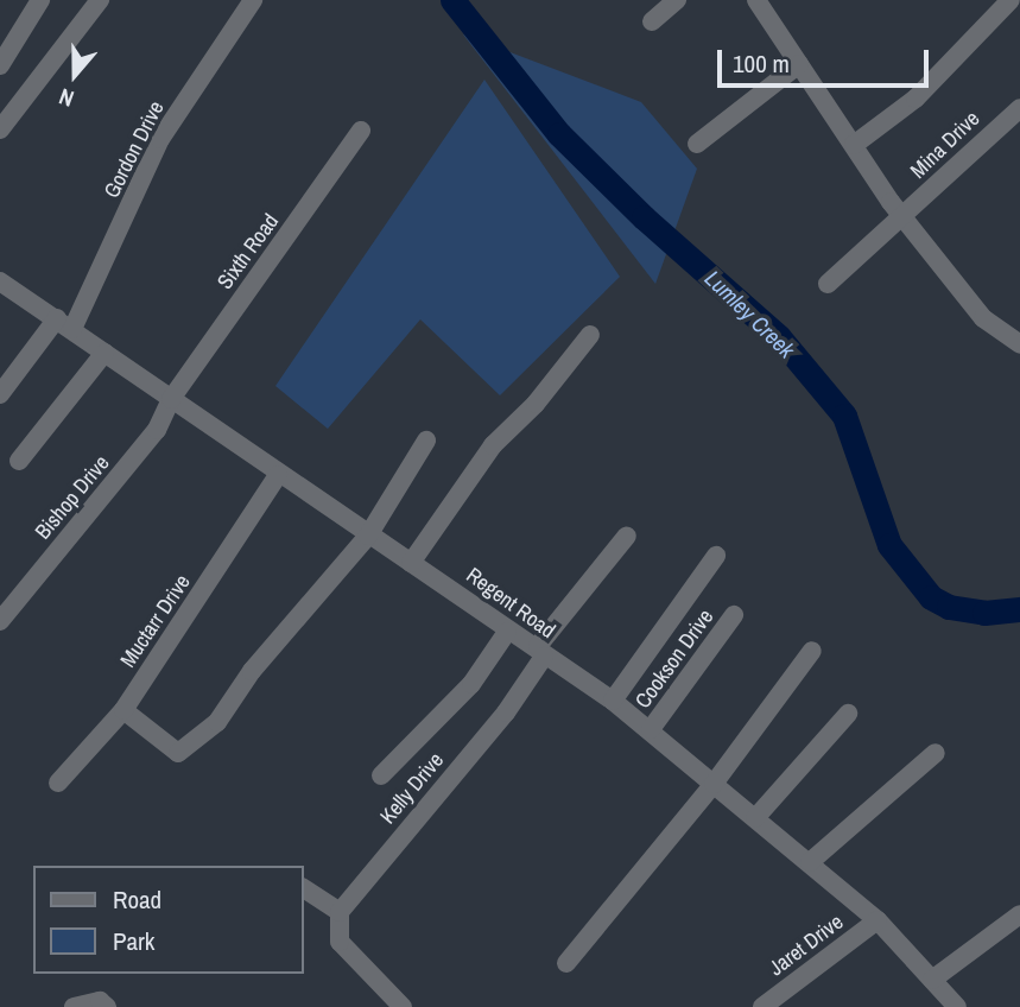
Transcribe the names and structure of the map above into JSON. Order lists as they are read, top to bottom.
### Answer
{
  "streets": {
    "street": [
      "Mina Drive",
      "Gordon Drive",
      "Sixth Road",
      "Bishop Drive",
      "Regent Road",
      "Muctarr Drive",
      "Cookson Drive",
      "Kelly Drive",
      "Jaret Drive"
    ]
  },
  "crossings": [
    ["Gordon Drive", "Regent Road"],
    ["Sixth Road", "Bishop Drive"],
    ["Sixth Road", "Regent Road"],
    ["Bishop Drive", "Regent Road"],
    ["Regent Road", "Muctarr Drive"],
    ["Regent Road", "Cookson Drive"],
    ["Regent Road", "Kelly Drive"],
    ["Regent Road", "Jaret Drive"]
  ],
  "water": ["Lumley Creek"],
  "legend": ["Road", "Park"],
  "scale_bar": "100 m",
  "north": "bottom"
}
